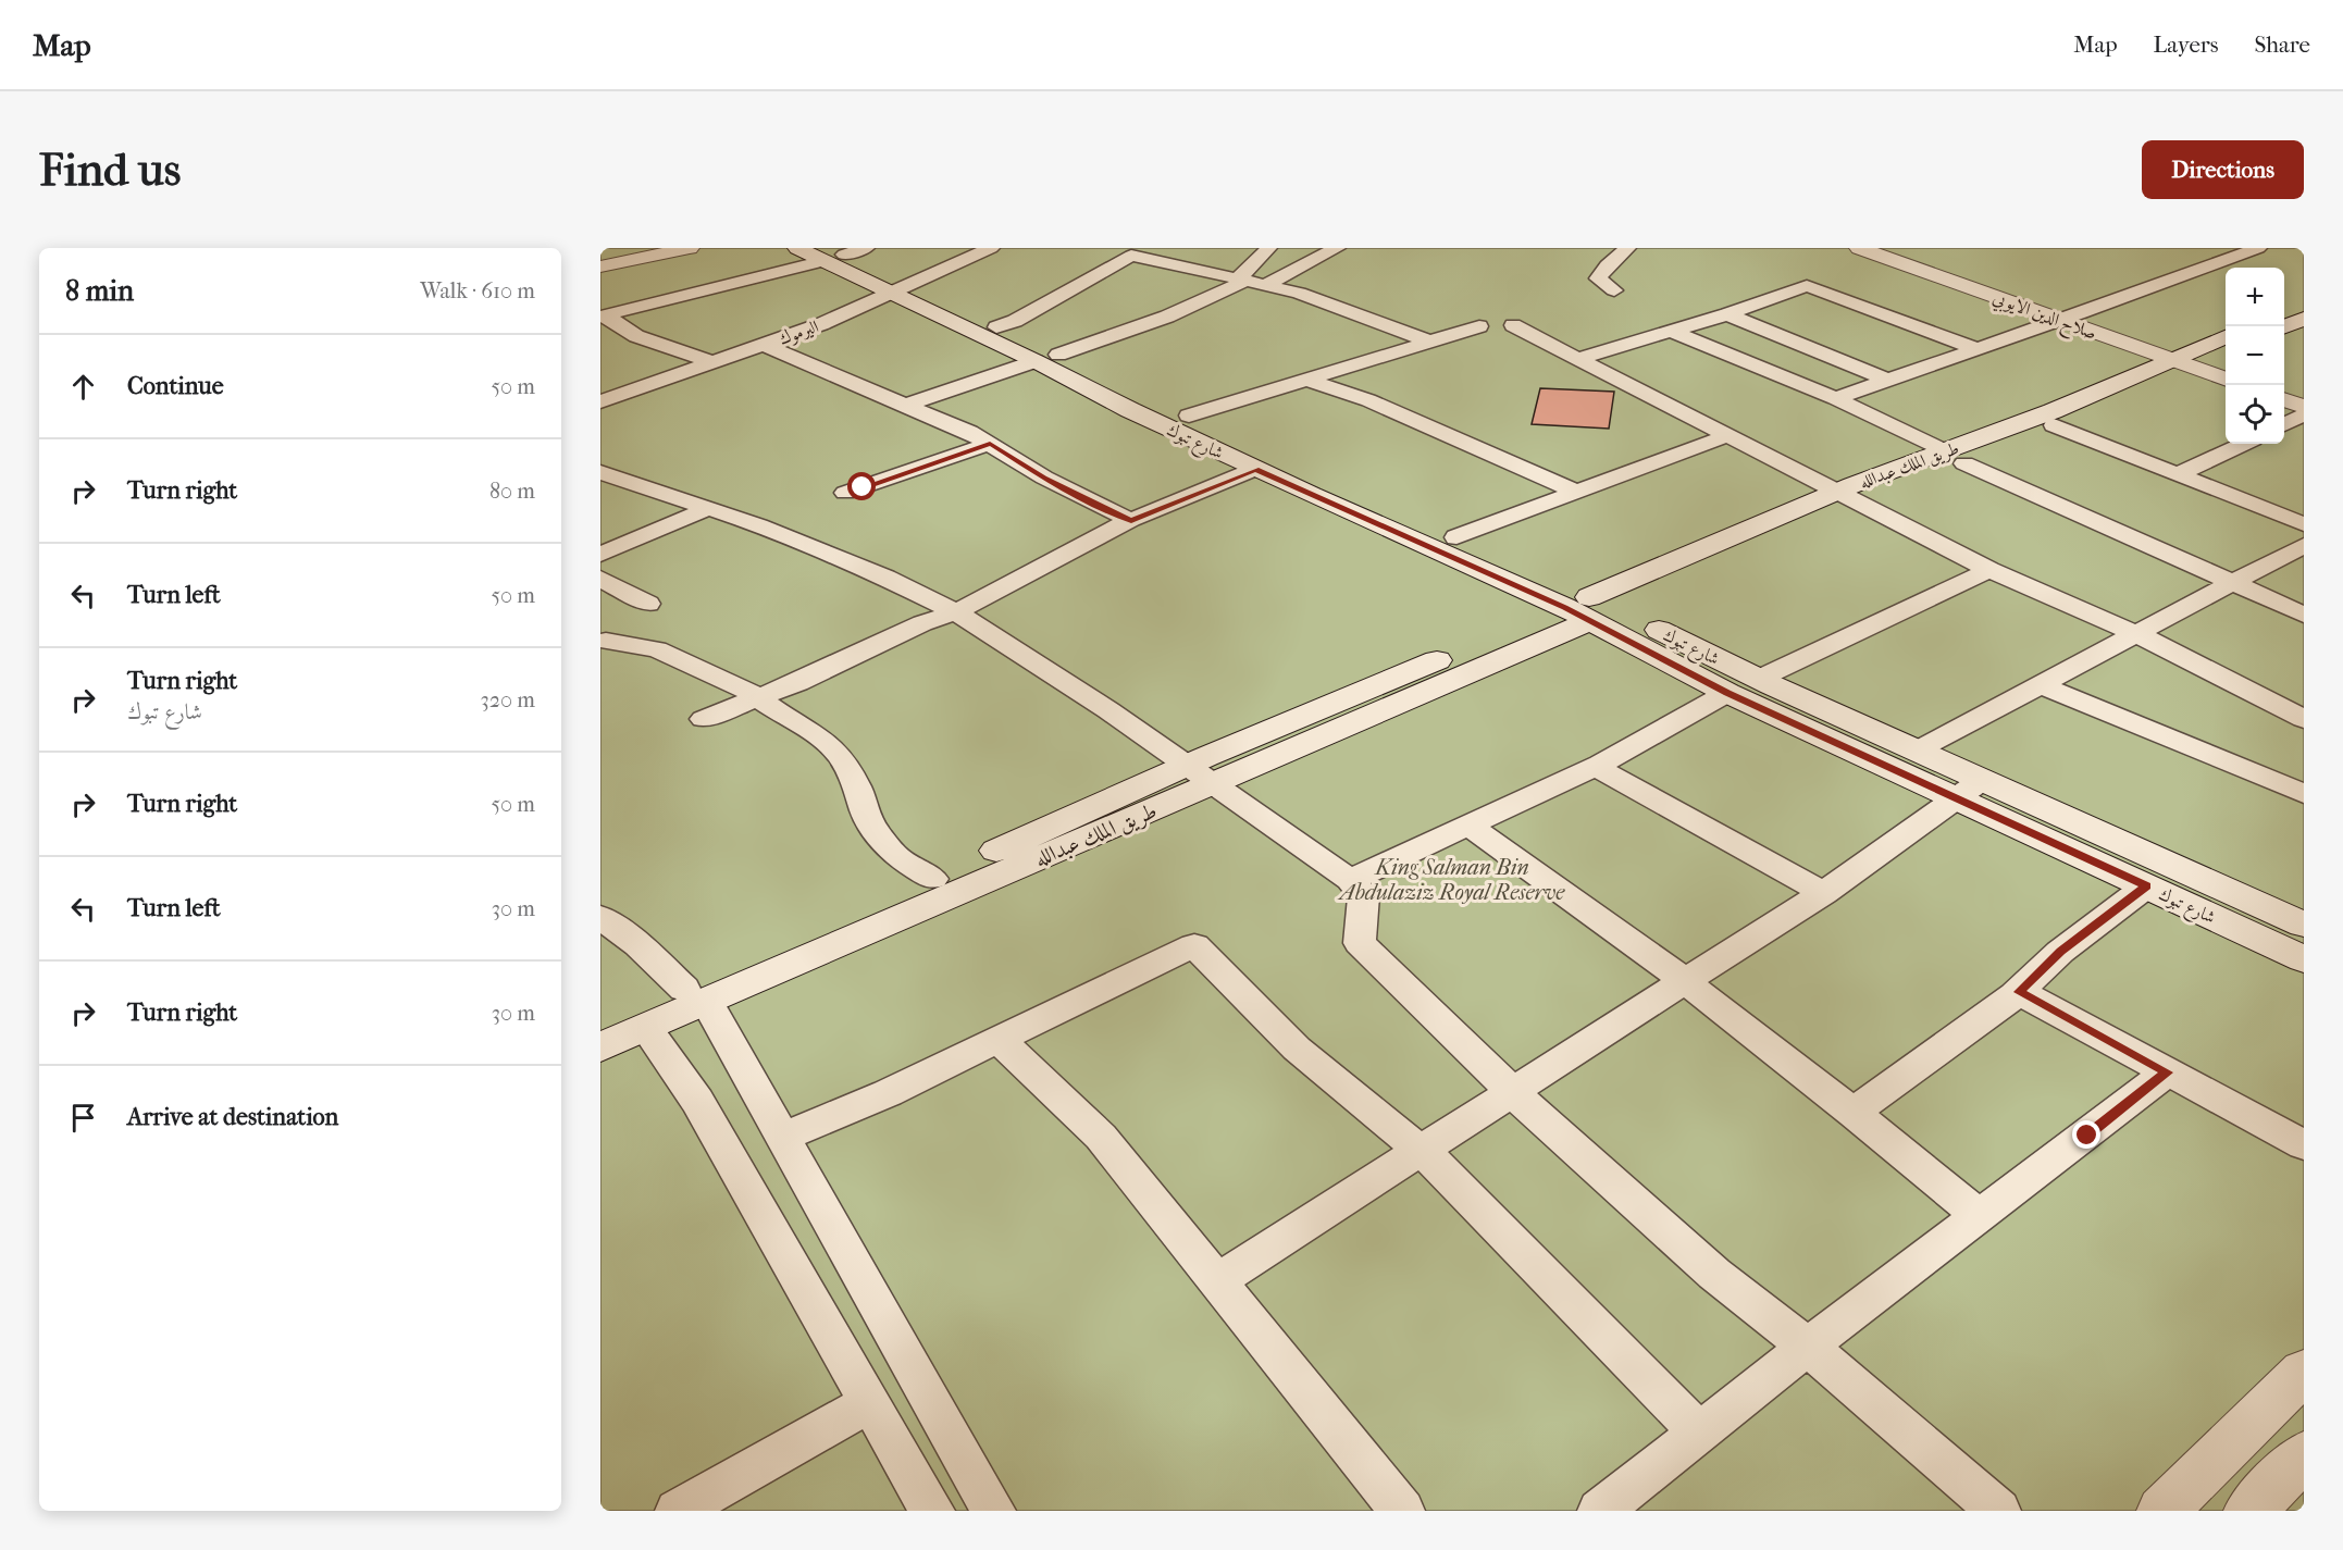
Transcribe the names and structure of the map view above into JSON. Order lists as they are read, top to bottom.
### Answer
{
  "streets": {
    "main road": ["صلاح الدين الايوبي", "شارع تبوك", "طريق الملك عبدالله"],
    "street": ["اليرموك"]
  },
  "crossings": [
    ["صلاح الدين الايوبي", "طريق الملك عبدالله"],
    ["اليرموك", "شارع تبوك"],
    ["شارع تبوك", "طريق الملك عبدالله"]
  ],
  "parks": ["King Salman Bin Abdulaziz Royal Reserve"],
  "page": {
    "header": "Map",
    "nav": ["Map", "Layers", "Share"],
    "buttons": "Directions",
    "title": "Find us",
    "heading": ["8 min", "Walk · 610 m"],
    "map_buttons": ["+", "−"],
    "list": [
      ["Continue", "50 m"],
      ["Turn right", "80 m"],
      ["Turn left", "50 m"],
      ["Turn right", "شارع تبوك", "320 m"],
      ["Turn right", "50 m"],
      ["Turn left", "30 m"],
      ["Turn right", "30 m"],
      "Arrive at destination"
    ]
  }
}
